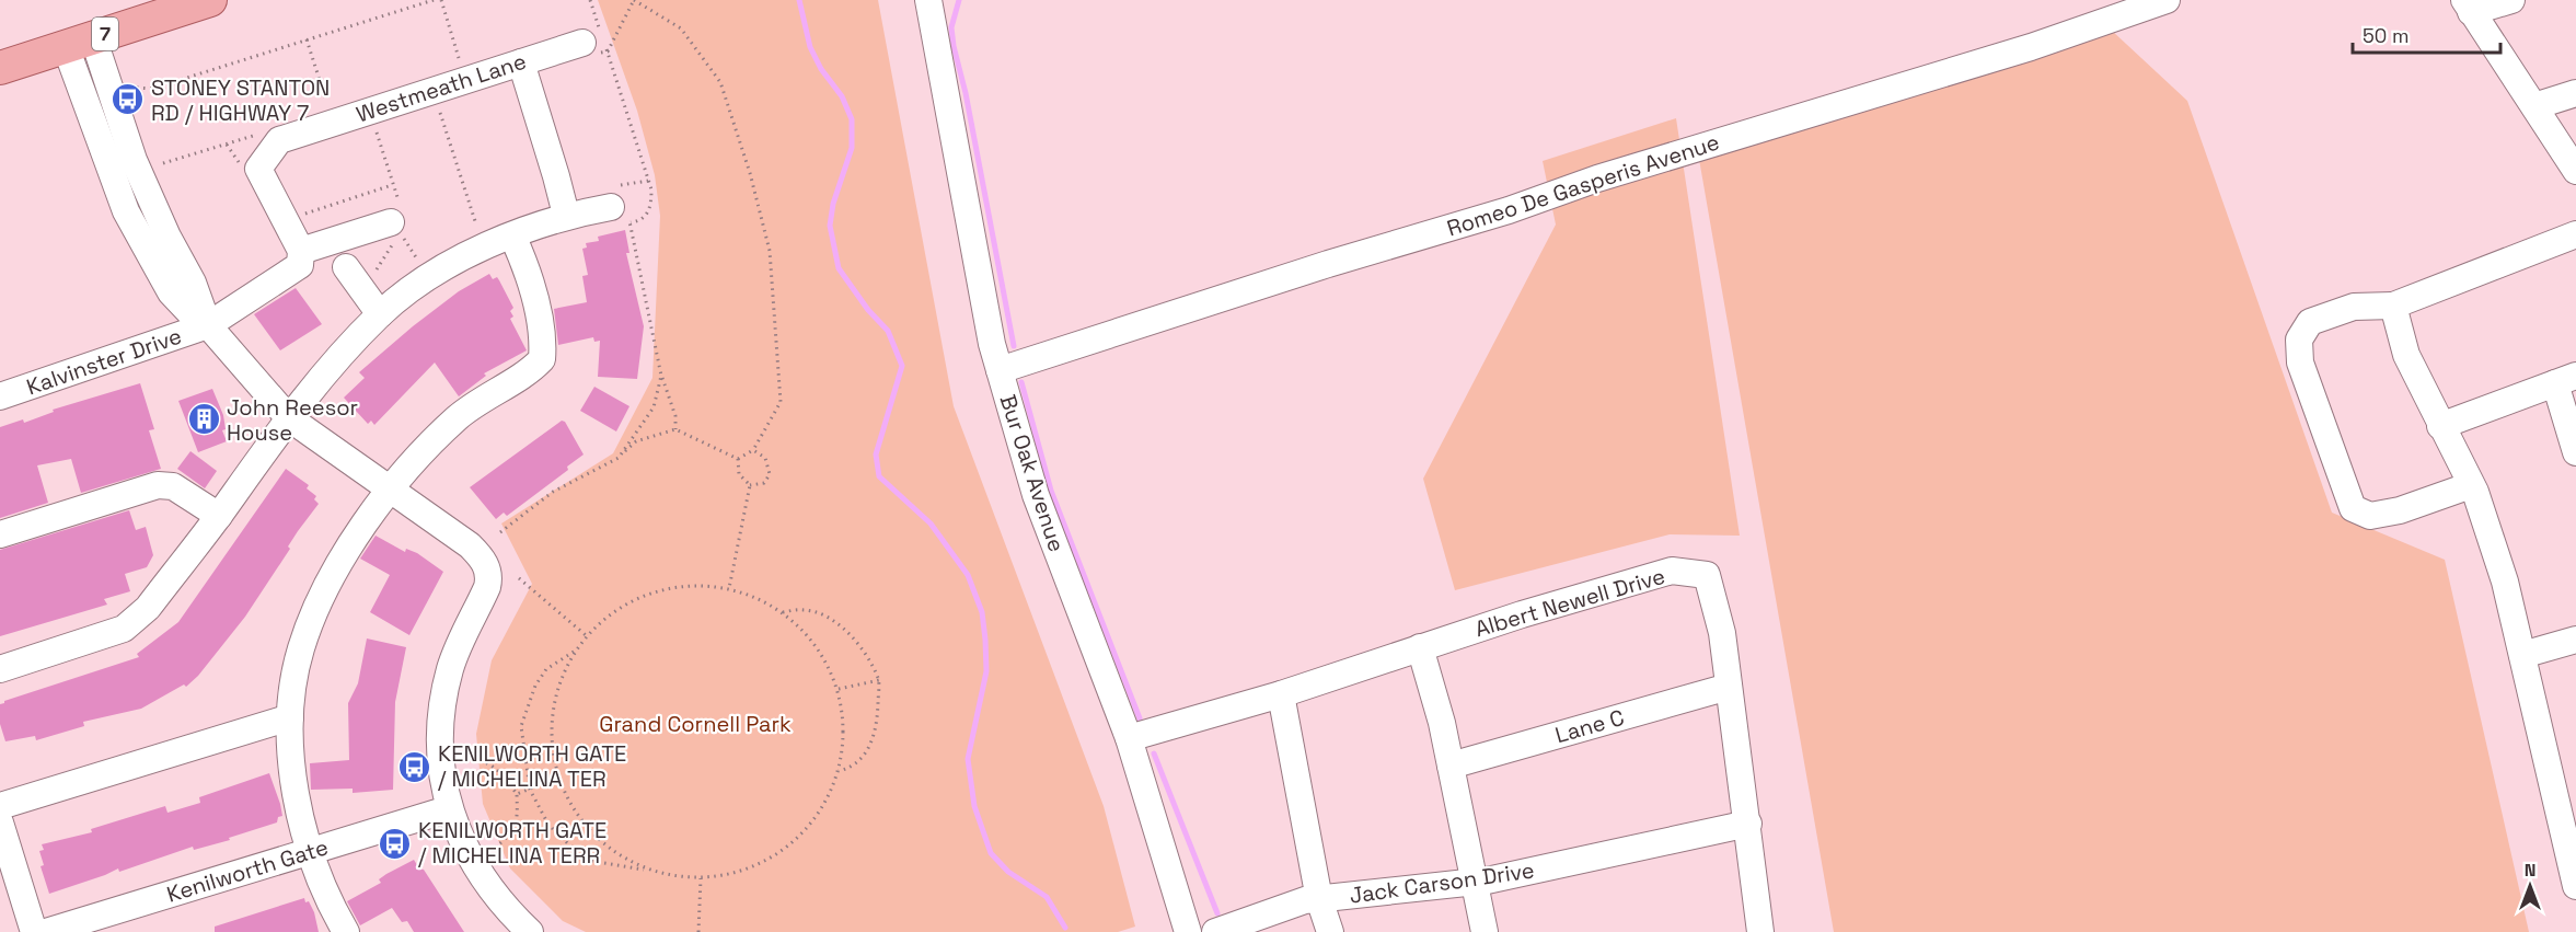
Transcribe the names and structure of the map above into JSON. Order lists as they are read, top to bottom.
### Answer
{
  "streets": {
    "main road": ["7"],
    "street": [
      "Westmeath Lane",
      "Romeo De Gasperis Avenue",
      "Kalvinster Drive",
      "Bur Oak Avenue",
      "Albert Newell Drive",
      "Lane C",
      "Kenilworth Gate",
      "Jack Carson Drive"
    ]
  },
  "crossings": [
    ["Romeo De Gasperis Avenue", "Bur Oak Avenue"],
    ["Bur Oak Avenue", "Albert Newell Drive"],
    ["Albert Newell Drive", "Lane C"],
    ["Albert Newell Drive", "Jack Carson Drive"]
  ],
  "parks": ["Grand Cornell Park"],
  "places": {
    "bus stop": ["STONEY STANTON RD / HIGHWAY 7", "KENILWORTH GATE / MICHELINA TER", "KENILWORTH GATE / MICHELINA TERR"],
    "building": ["John Reesor House"]
  },
  "scale_bar": "50 m",
  "north": "top"
}
